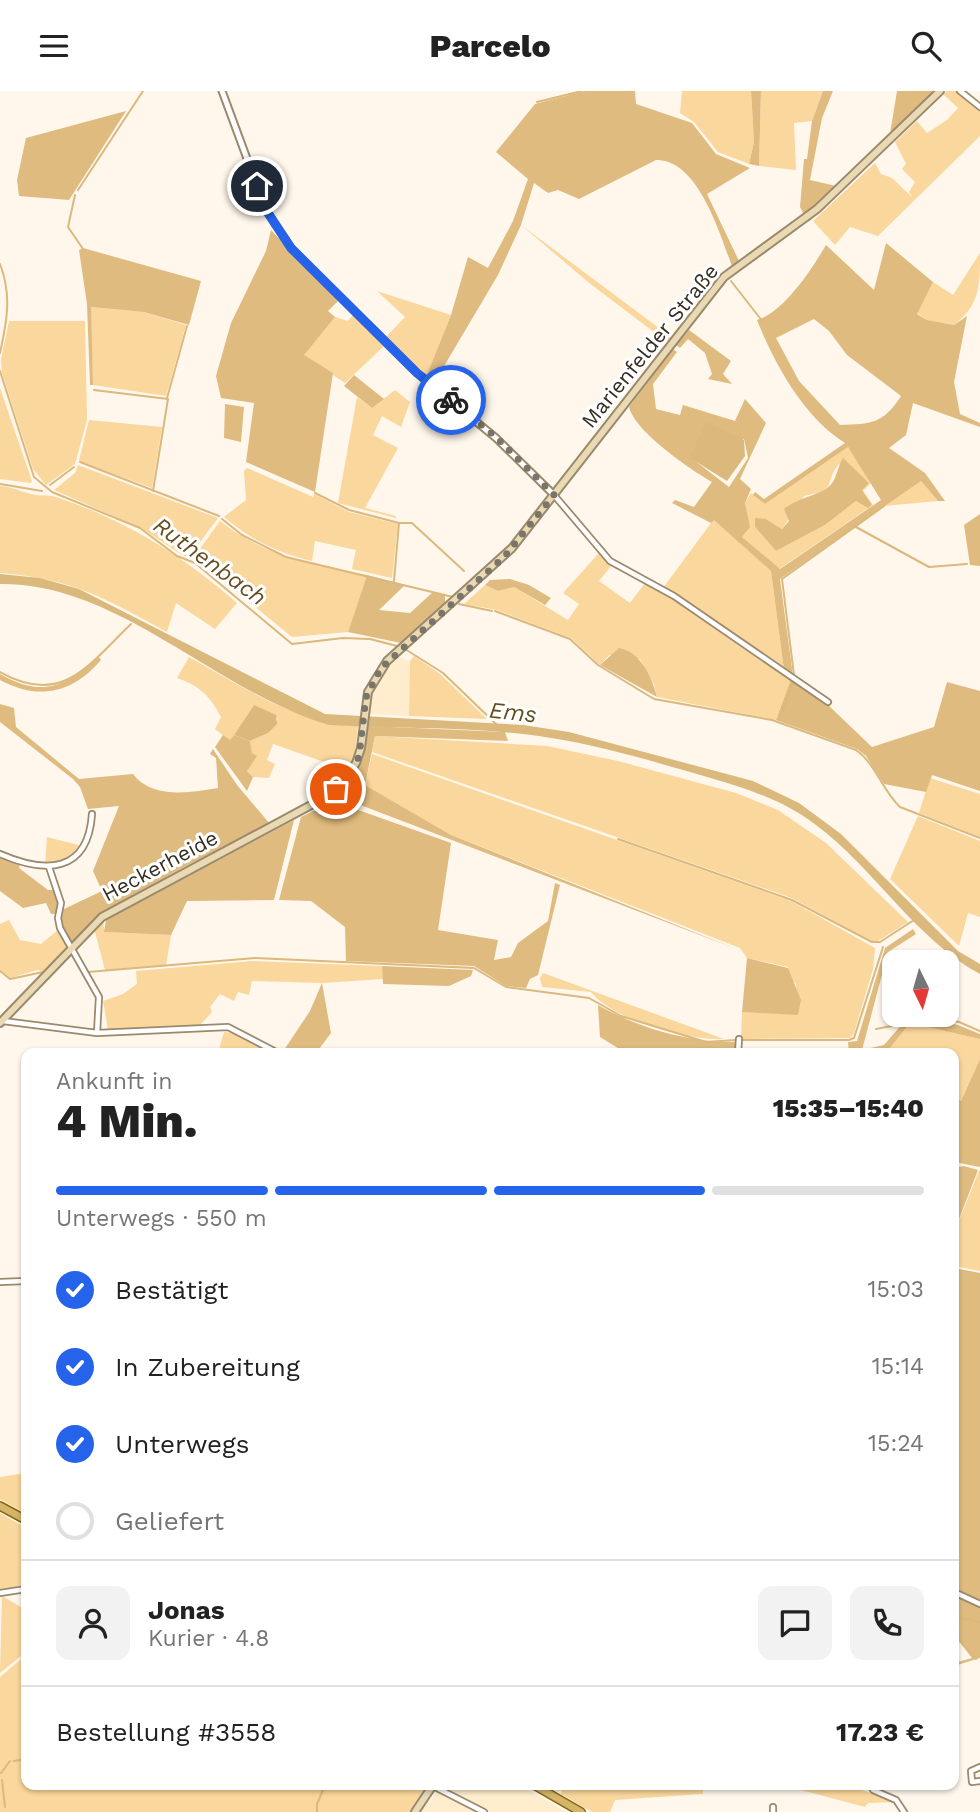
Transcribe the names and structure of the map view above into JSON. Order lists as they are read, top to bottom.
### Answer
{
  "streets": {
    "main road": ["Marienfelder Straße", "Heckerheide"]
  },
  "crossings": [
    ["Marienfelder Straße", "Heckerheide"]
  ],
  "water": ["Ruthenbach", "Ems"],
  "north": "bottom",
  "page": {
    "header": "Parcelo",
    "heading": ["4 Min.", "Ankunft in", "15:35–15:40"],
    "panel": [
      "Jonas",
      "Kurier · 4.8",
      "Bestellung #3558",
      "17.23 €"
    ],
    "bar": "Unterwegs · 550 m",
    "list": [
      ["Bestätigt", "15:03"],
      ["In Zubereitung", "15:14"],
      ["Unterwegs", "15:24"],
      "Geliefert"
    ]
  }
}
